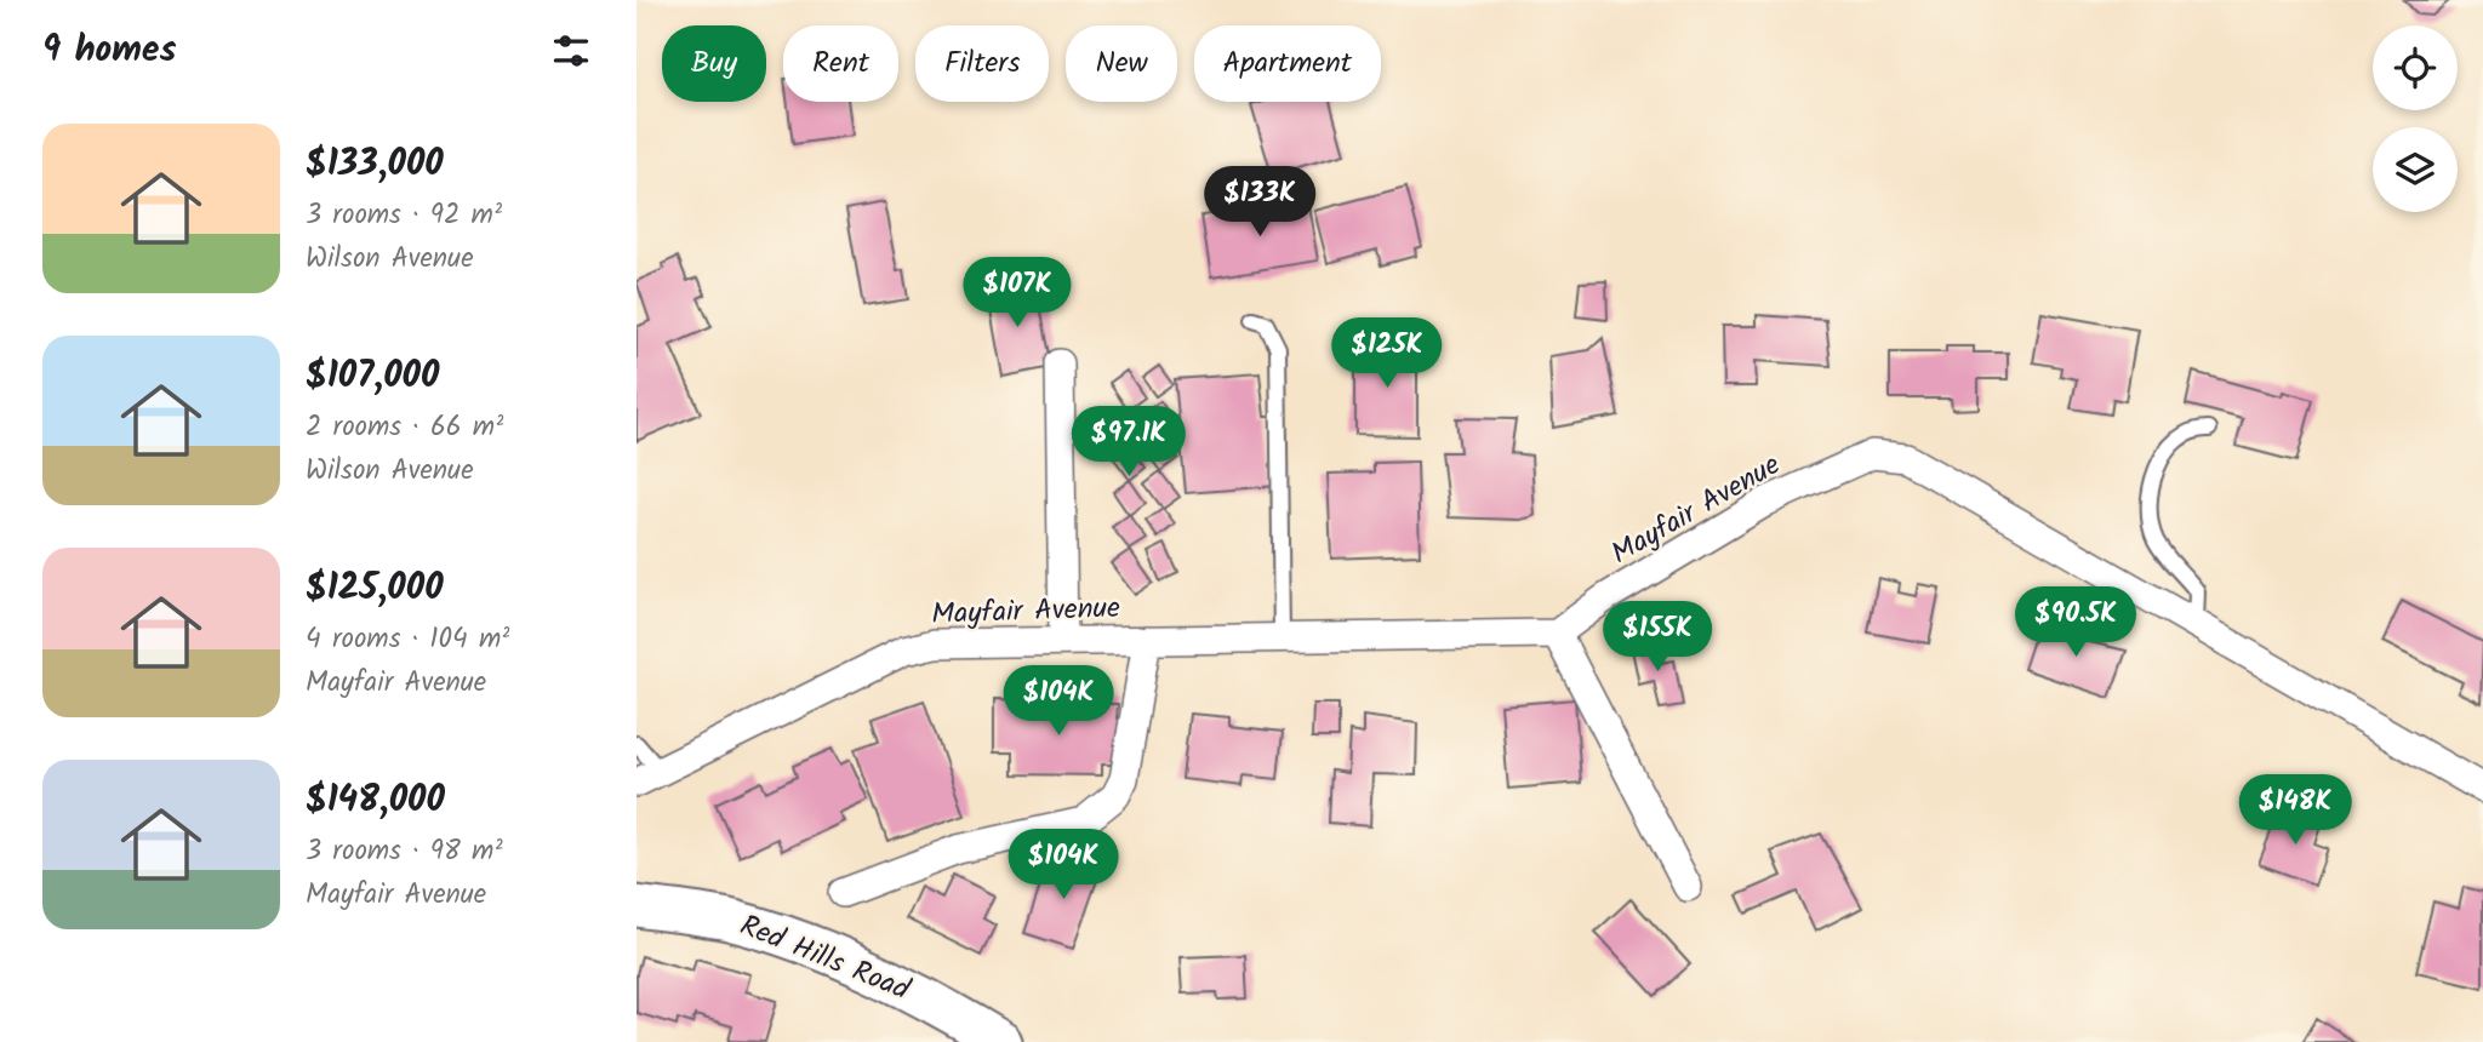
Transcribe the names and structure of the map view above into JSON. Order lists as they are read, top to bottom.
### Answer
{
  "streets": {
    "main road": ["Red Hills Road"],
    "street": ["Mayfair Avenue"]
  },
  "page": {
    "heading": "9 homes",
    "chip": [
      "Buy",
      "Rent",
      "Filters",
      "New",
      "Apartment"
    ],
    "list": [
      {
        "name": "$133,000",
        "note": "3 rooms · 92 m² · Wilson Avenue"
      },
      {
        "name": "$107,000",
        "note": "2 rooms · 66 m² · Wilson Avenue"
      },
      {
        "name": "$125,000",
        "note": "4 rooms · 104 m² · Mayfair Avenue"
      },
      {
        "name": "$148,000",
        "note": "3 rooms · 98 m² · Mayfair Avenue"
      }
    ],
    "price": [
      "$133K",
      "$107K",
      "$125K",
      "$97.1K",
      "$90.5K",
      "$155K",
      "$104K",
      "$148K",
      "$104K"
    ]
  }
}
